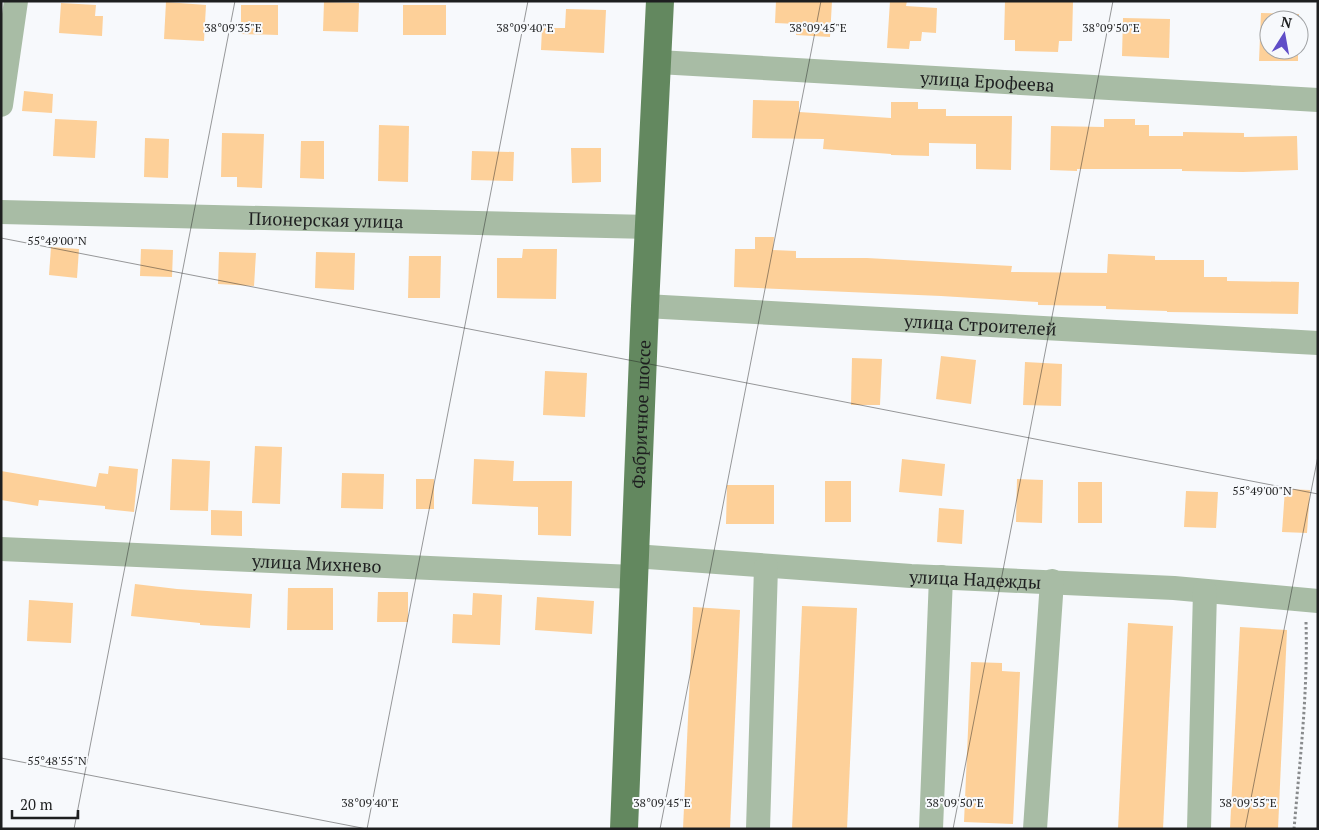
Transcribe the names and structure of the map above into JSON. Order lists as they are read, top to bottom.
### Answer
{
  "streets": {
    "main road": ["Фабричное шоссе"],
    "street": [
      "улица Ерофеева",
      "Пионерская улица",
      "улица Строителей",
      "улица Михнево",
      "улица Надежды"
    ]
  },
  "crossings": [
    ["улица Ерофеева", "Фабричное шоссе"],
    ["Пионерская улица", "Фабричное шоссе"],
    ["улица Строителей", "Фабричное шоссе"],
    ["Фабричное шоссе", "улица Михнево"],
    ["Фабричное шоссе", "улица Надежды"],
    ["улица Михнево", "улица Надежды"]
  ],
  "scale_bar": "20 m",
  "north": "top",
  "coordinates": [
    "38°09'35\"E",
    "38°09'40\"E",
    "38°09'45\"E",
    "38°09'50\"E",
    "55°49'00\"N",
    "55°48'55\"N",
    "38°09'55\"E"
  ]
}
